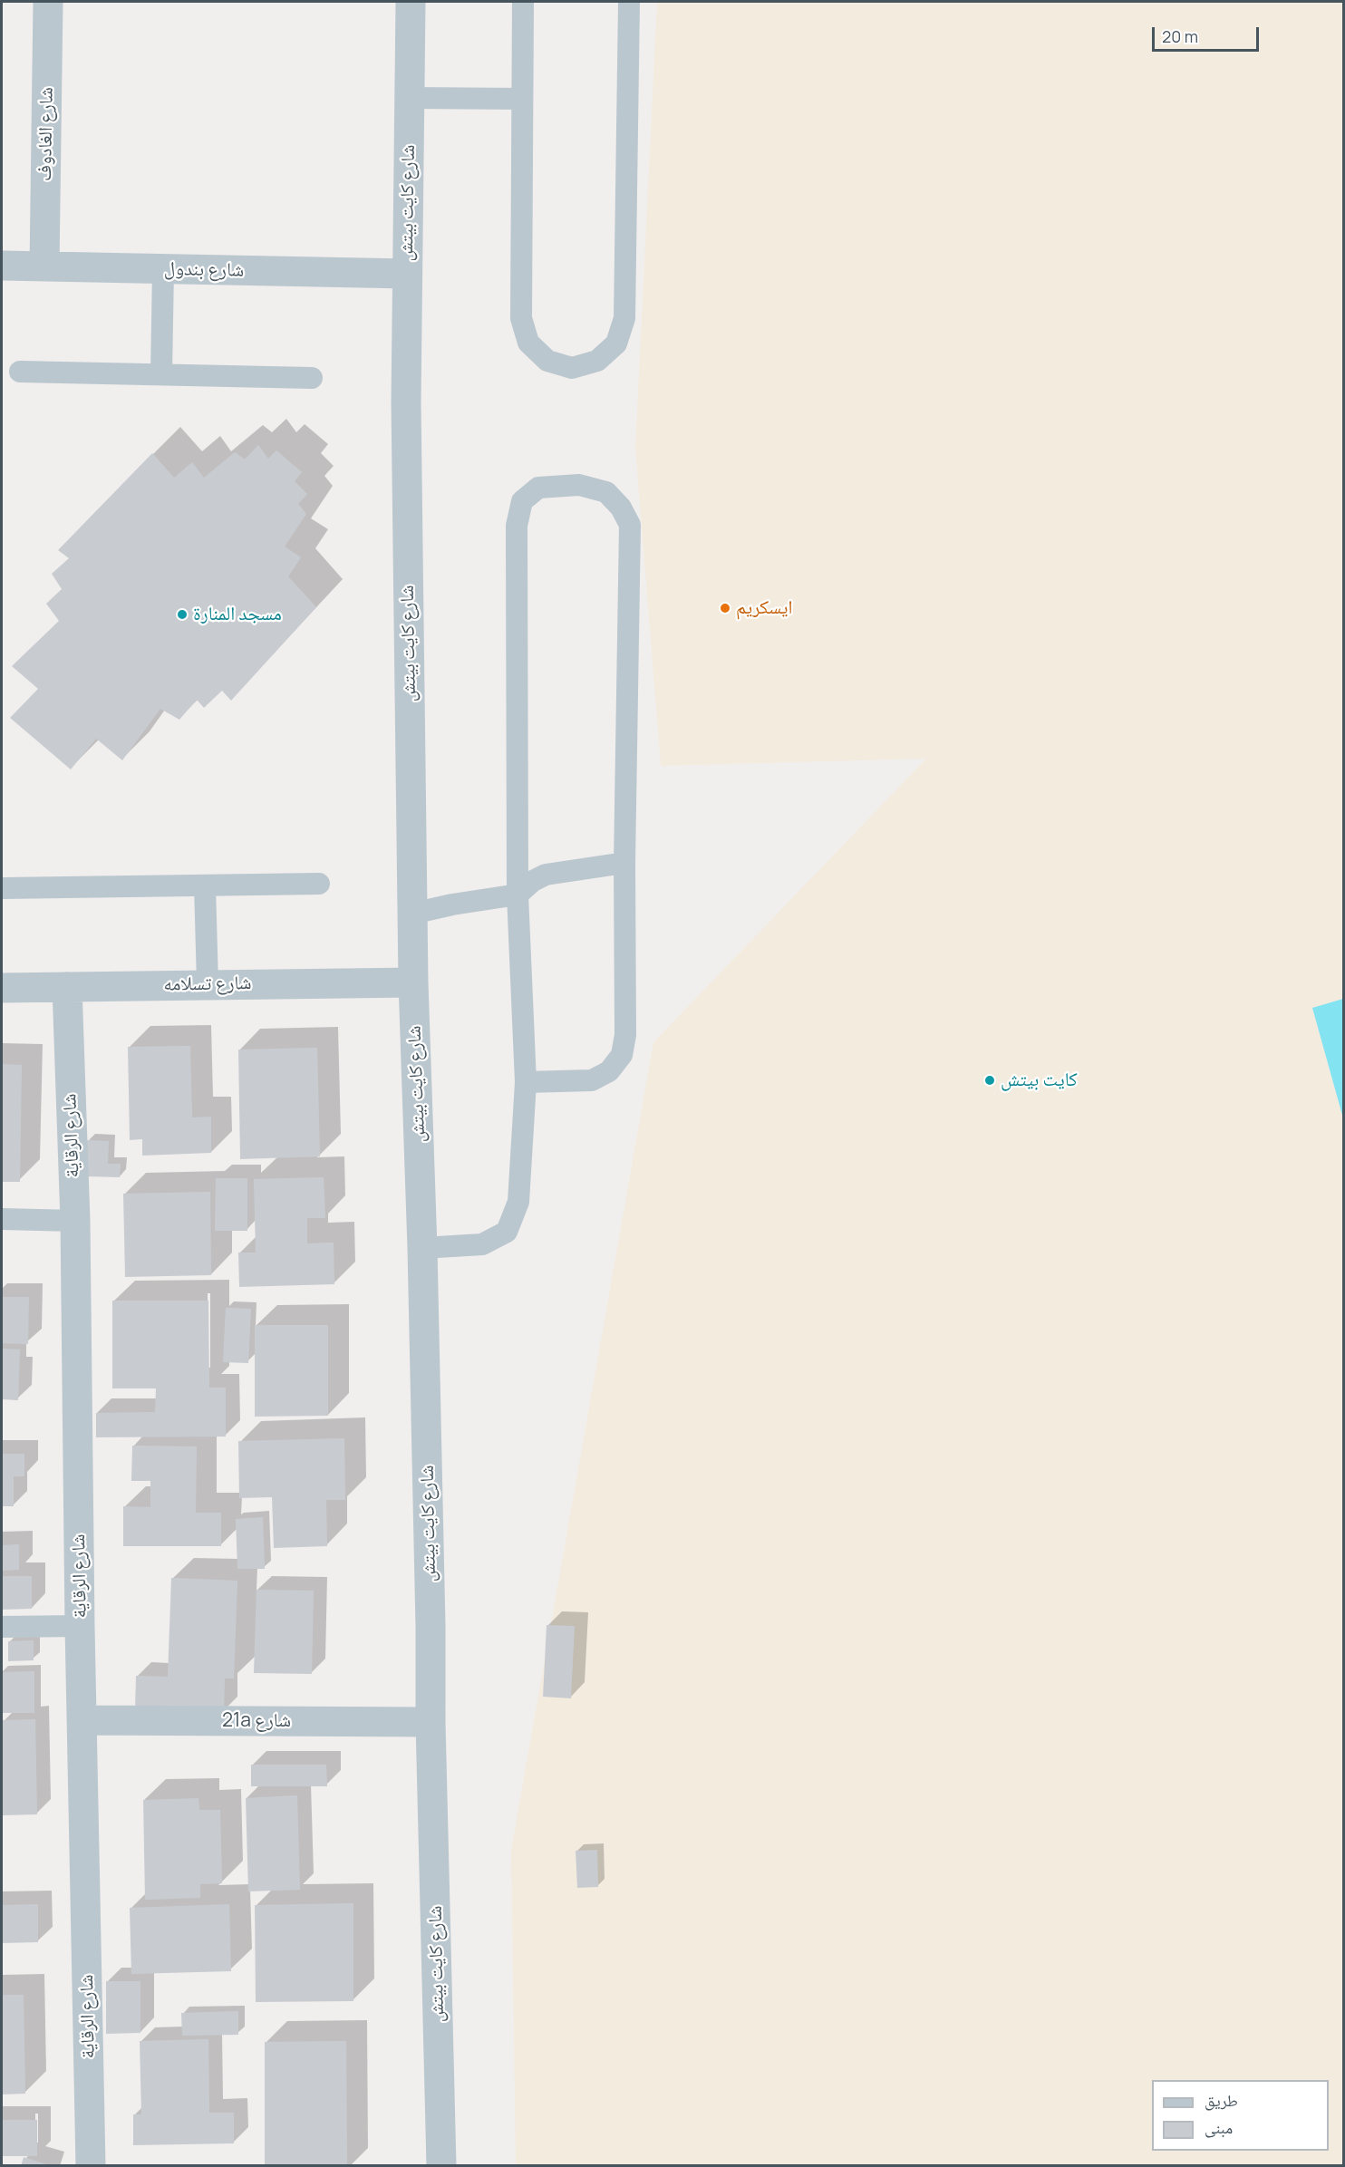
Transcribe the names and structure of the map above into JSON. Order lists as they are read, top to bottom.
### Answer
{
  "streets": {
    "street": [
      "شارع الغادوف",
      "شارع كايت بيتش",
      "شارع بندول",
      "شارع تسلامه",
      "شارع الرقاية",
      "21a شارع"
    ]
  },
  "crossings": [
    ["شارع الغادوف", "شارع بندول"],
    ["شارع كايت بيتش", "شارع بندول"],
    ["شارع كايت بيتش", "شارع تسلامه"],
    ["شارع كايت بيتش", "21a شارع"],
    ["شارع تسلامه", "شارع الرقاية"],
    ["شارع الرقاية", "21a شارع"]
  ],
  "places": ["ايسكريم", "مسجد المنارة", "كايت بيتش"],
  "legend": ["طريق", "مبنى"],
  "scale_bar": "20 m"
}
